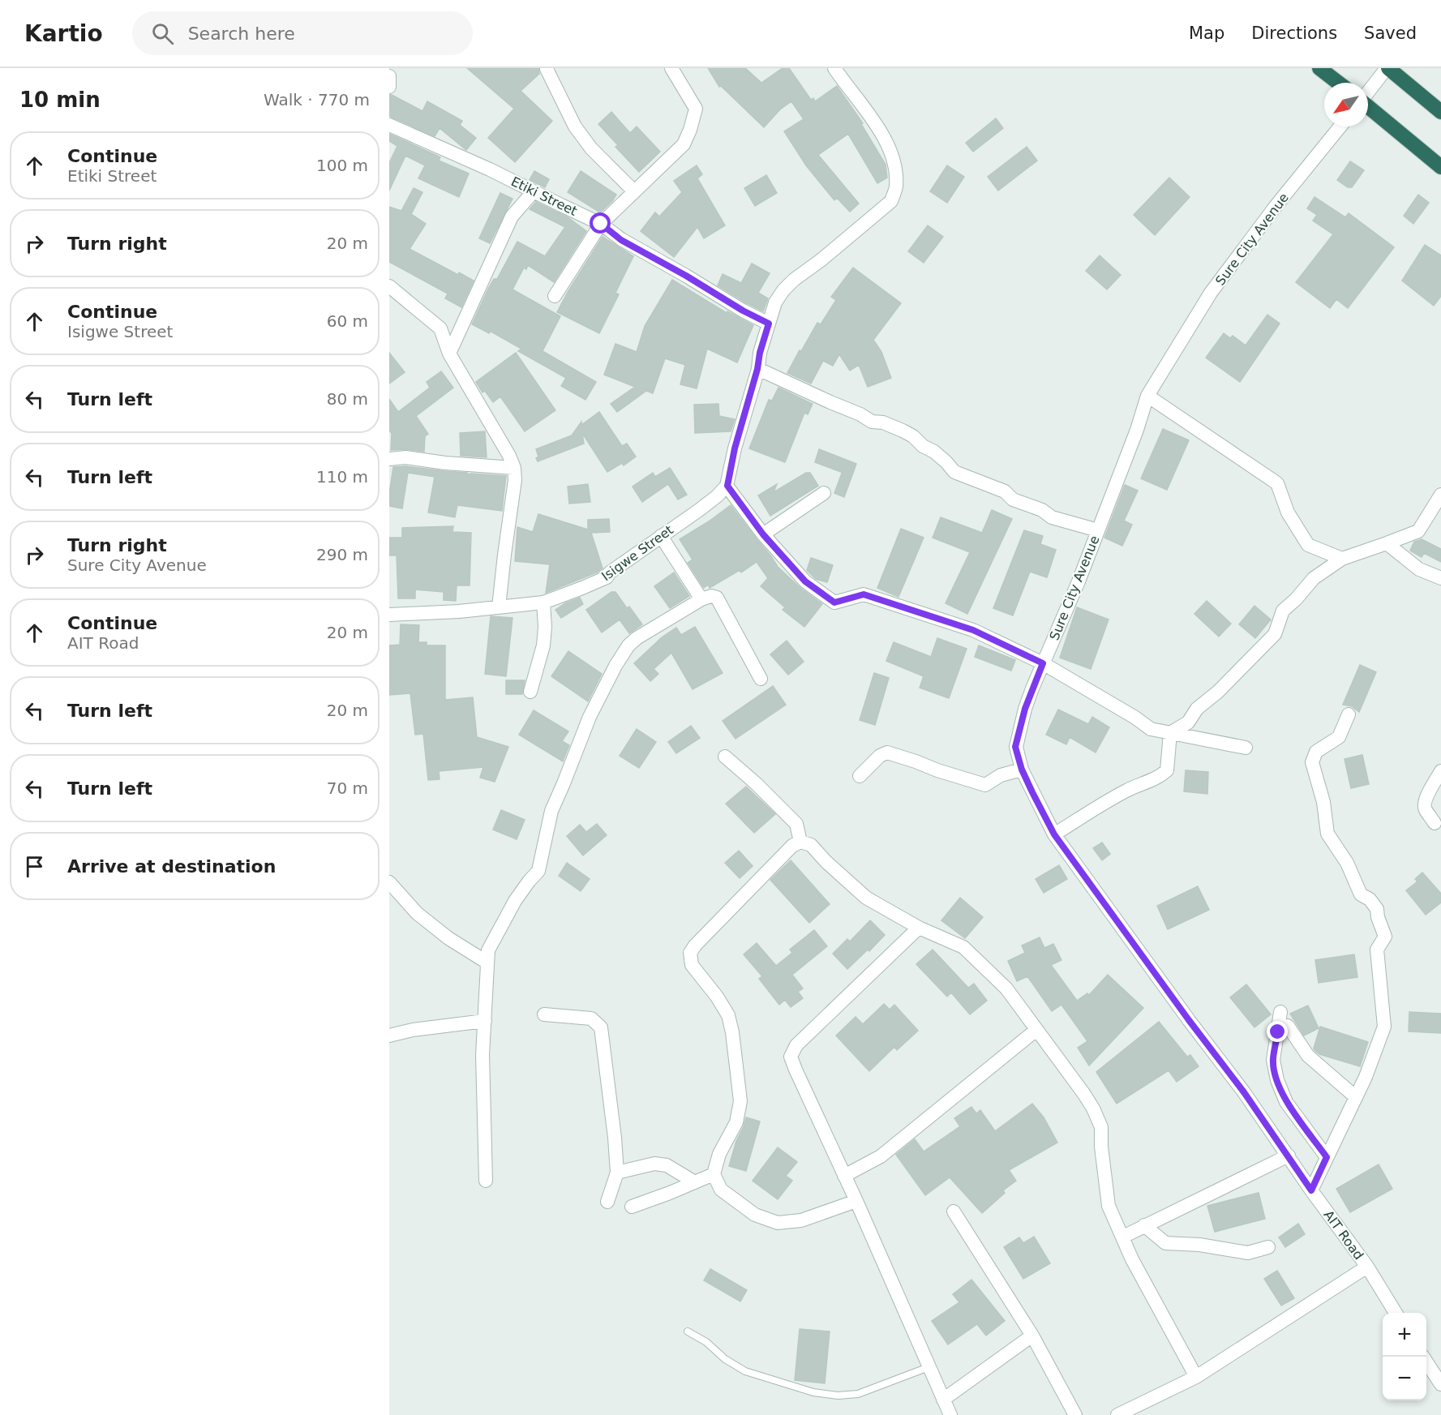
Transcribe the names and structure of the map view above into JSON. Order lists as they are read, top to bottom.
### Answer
{
  "streets": {
    "street": [
      "Etiki Street",
      "Sure City Avenue",
      "Isigwe Street",
      "AIT Road"
    ]
  },
  "crossings": [
    ["Sure City Avenue", "AIT Road"]
  ],
  "north": "bottom left",
  "page": {
    "header": "Kartio",
    "search": "Search here",
    "nav": ["Map", "Directions", "Saved"],
    "heading": ["10 min", "Walk · 770 m"],
    "list": [
      ["Continue", "Etiki Street", "100 m"],
      ["Turn right", "20 m"],
      ["Continue", "Isigwe Street", "60 m"],
      ["Turn left", "80 m"],
      ["Turn left", "110 m"],
      ["Turn right", "Sure City Avenue", "290 m"],
      ["Continue", "AIT Road", "20 m"],
      ["Turn left", "20 m"],
      ["Turn left", "70 m"],
      "Arrive at destination"
    ],
    "map_buttons": ["+", "−"]
  }
}
